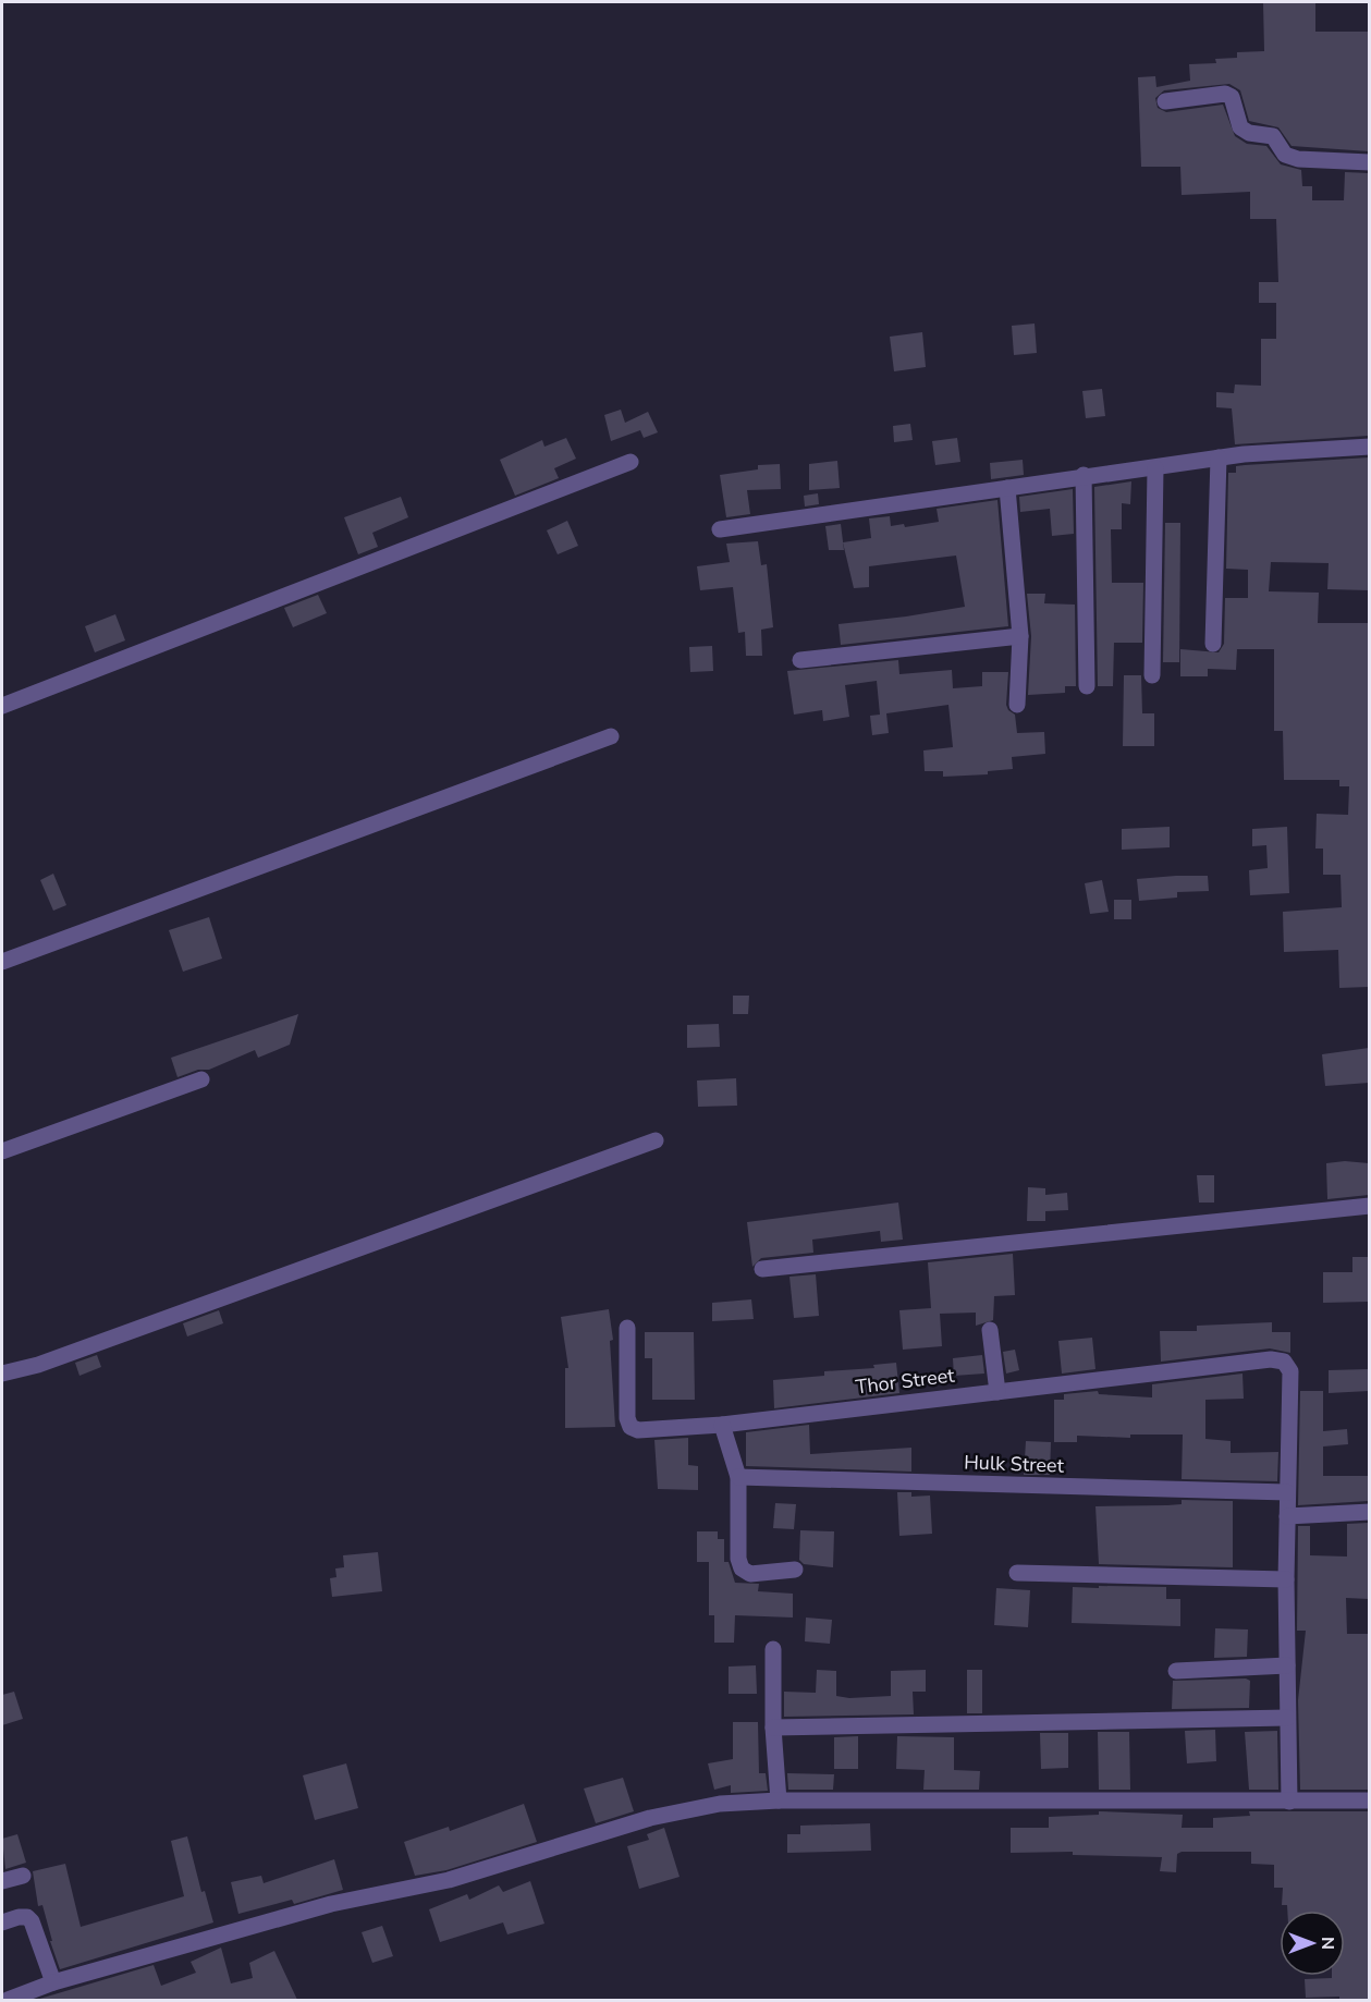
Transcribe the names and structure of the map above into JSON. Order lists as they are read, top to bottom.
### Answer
{
  "streets": {
    "street": ["Thor Street", "Hulk Street"]
  },
  "crossings": [
    ["Thor Street", "Hulk Street"]
  ],
  "north": "right"
}
